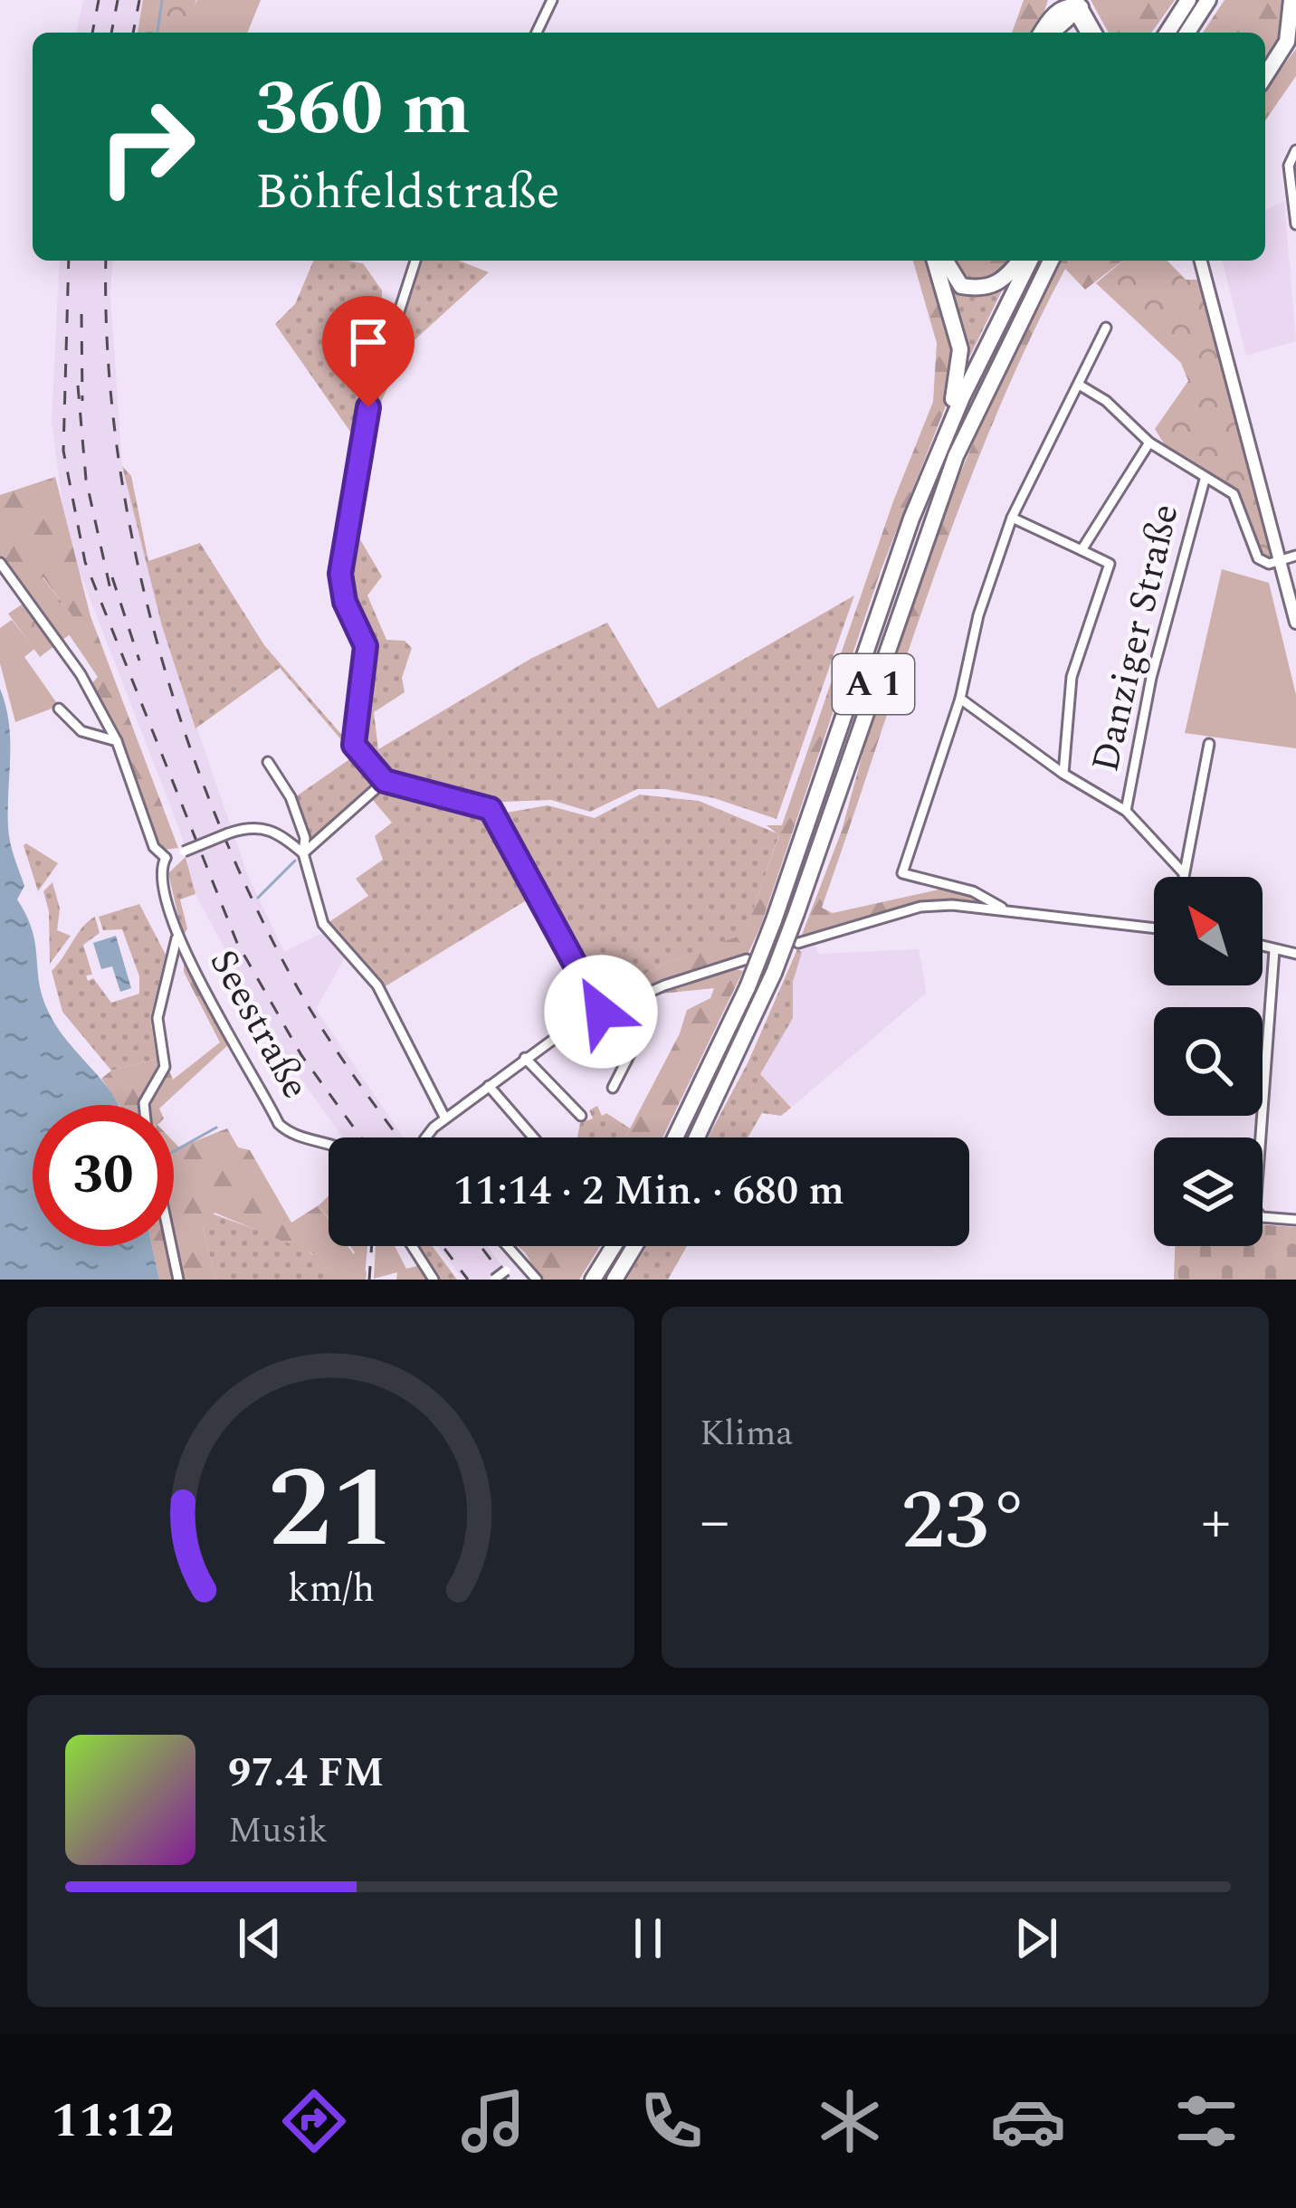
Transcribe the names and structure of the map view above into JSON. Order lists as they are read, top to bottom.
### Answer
{
  "streets": {
    "highway": ["A 1"],
    "street": ["Danziger Straße", "Seestraße"]
  },
  "north": "top left",
  "page": {
    "turn": ["360 m", "Böhfeldstraße"],
    "limit": "30",
    "trip": "11:14 · 2 Min. · 680 m",
    "tile": "Klima",
    "heat": ["−", "23°", "+"],
    "song": ["97.4 FM", "Musik"],
    "tabs": "11:12",
    "gauge": ["21", "km/h"]
  }
}
